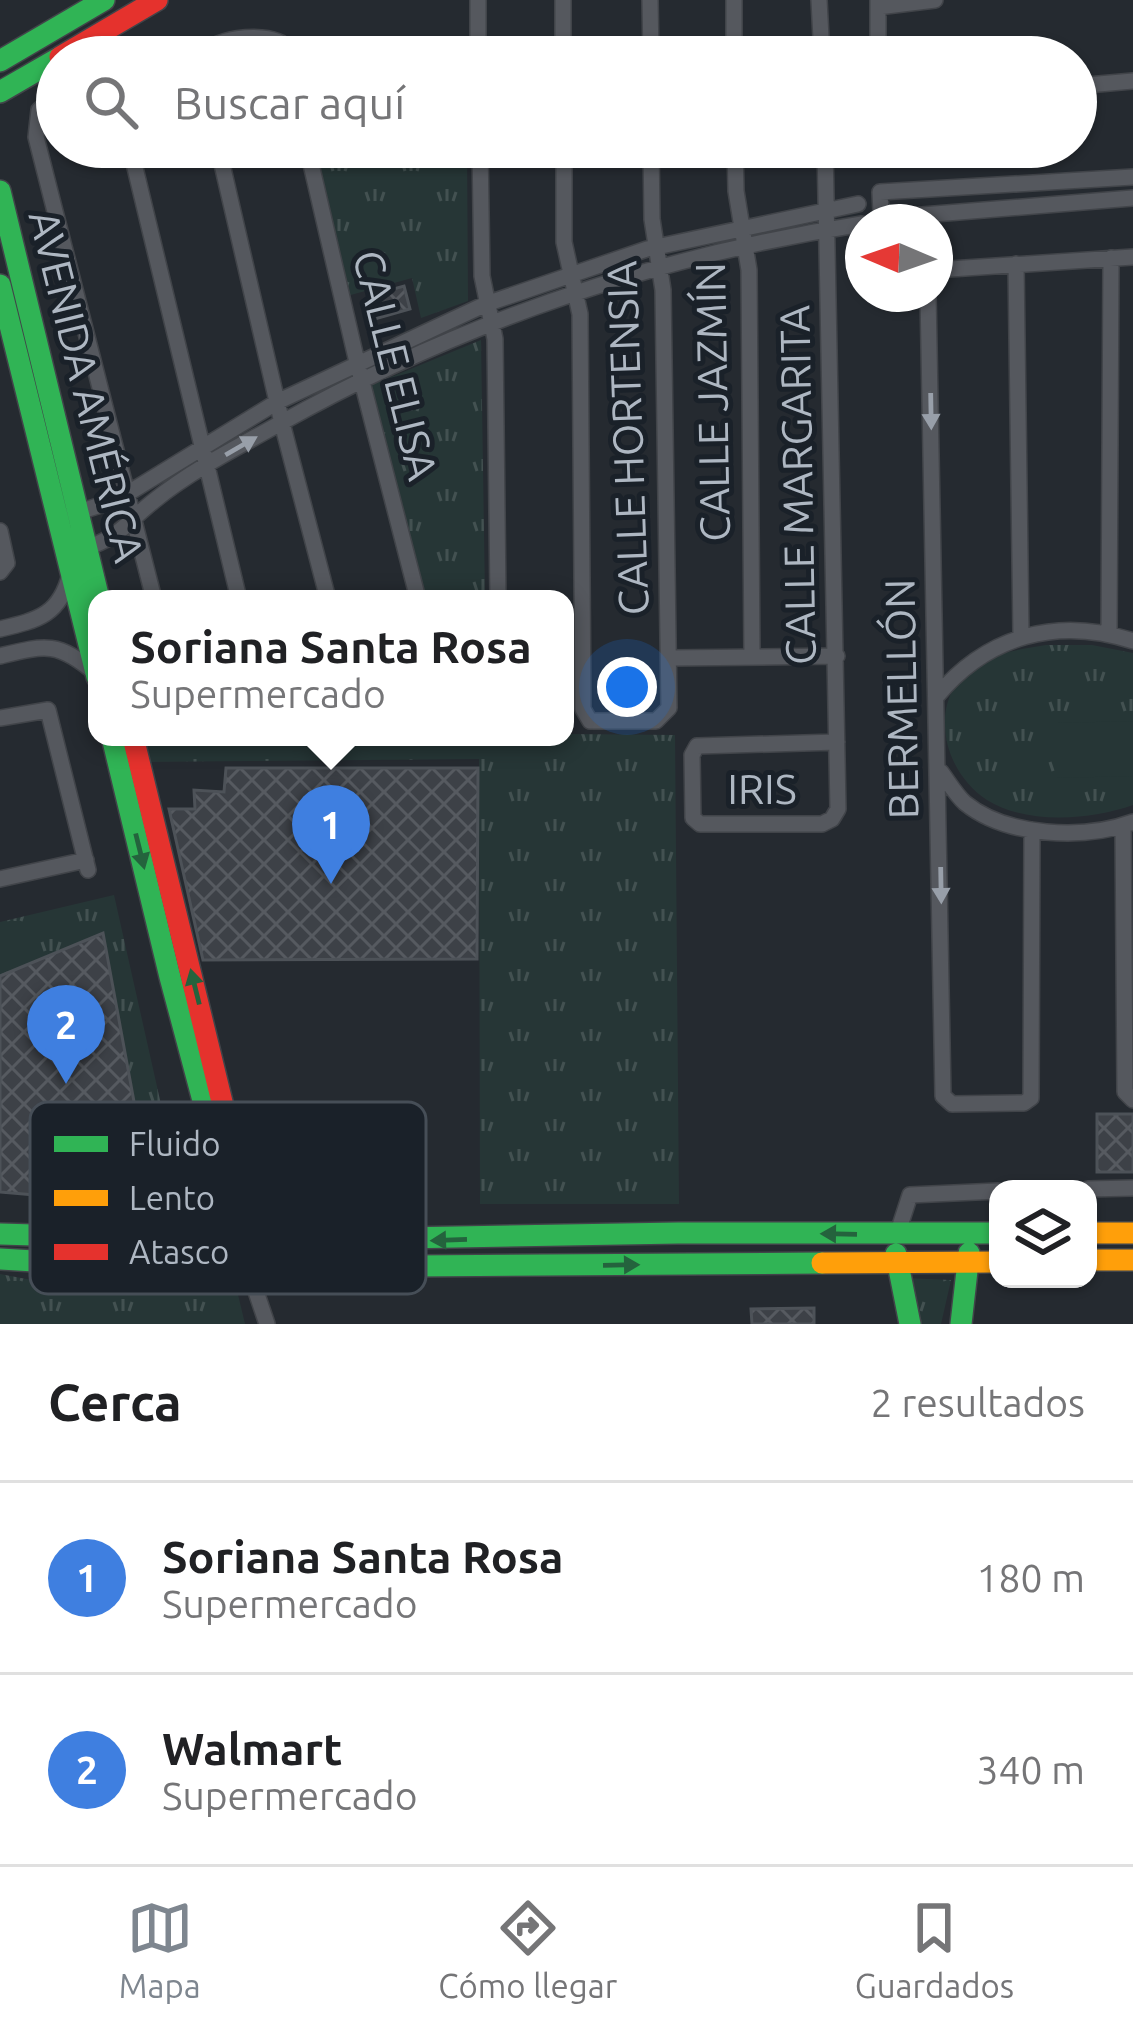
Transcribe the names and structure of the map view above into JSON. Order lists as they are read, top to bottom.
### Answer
{
  "streets": {
    "main road": ["AVENIDA AMÉRICA"],
    "street": [
      "CALLE ELISA",
      "CALLE JAZMÍN",
      "CALLE HORTENSIA",
      "CALLE MARGARITA",
      "BERMELLÓN",
      "IRIS"
    ]
  },
  "crossings": [
    ["CALLE MARGARITA", "IRIS"]
  ],
  "legend": ["Fluido", "Lento", "Atasco"],
  "north": "left",
  "page": {
    "search": "Buscar aquí",
    "popup": ["Soriana Santa Rosa", "Supermercado"],
    "pins": ["1", "2"],
    "heading": ["Cerca", "2 resultados"],
    "list": [
      {
        "mark": "1",
        "name": "Soriana Santa Rosa",
        "note": "Supermercado",
        "value": "180 m"
      },
      {
        "mark": "2",
        "name": "Walmart",
        "note": "Supermercado",
        "value": "340 m"
      }
    ],
    "nav": ["Mapa", "Cómo llegar", "Guardados"]
  }
}
